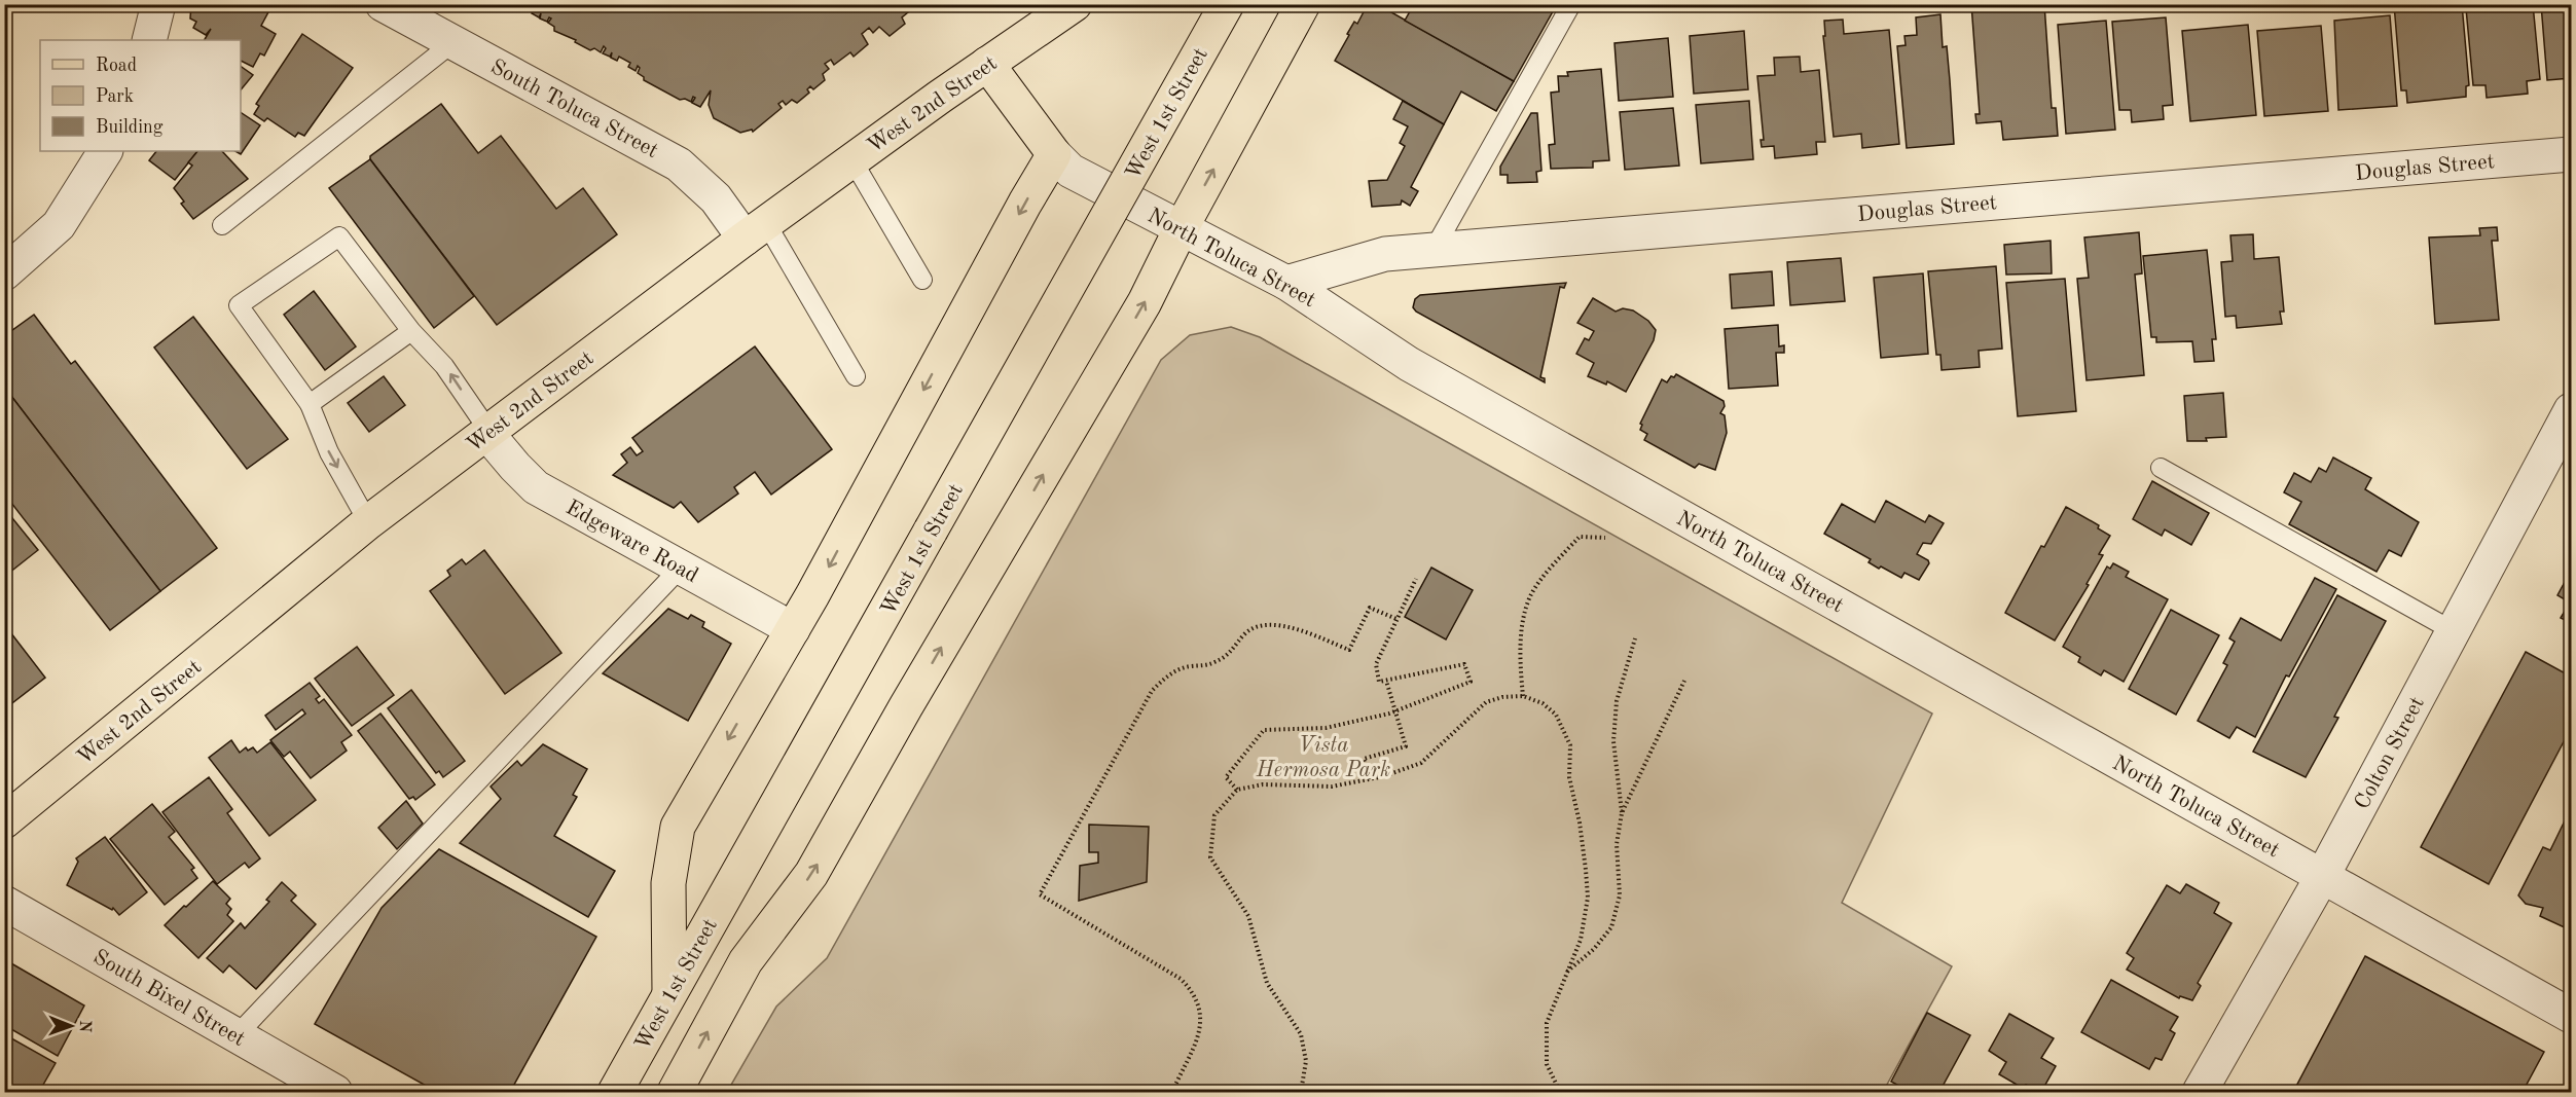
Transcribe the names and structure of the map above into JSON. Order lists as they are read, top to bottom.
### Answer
{
  "streets": {
    "main road": ["West 2nd Street", "West 1st Street", "North Toluca Street"],
    "street": [
      "South Toluca Street",
      "Douglas Street",
      "Edgeware Road",
      "Colton Street",
      "South Bixel Street"
    ]
  },
  "crossings": [
    ["West 2nd Street", "South Toluca Street"],
    ["West 2nd Street", "North Toluca Street"],
    ["West 2nd Street", "Edgeware Road"],
    ["Douglas Street", "North Toluca Street"],
    ["North Toluca Street", "Colton Street"]
  ],
  "parks": ["Vista Hermosa Park"],
  "legend": ["Road", "Park", "Building"],
  "north": "right"
}
